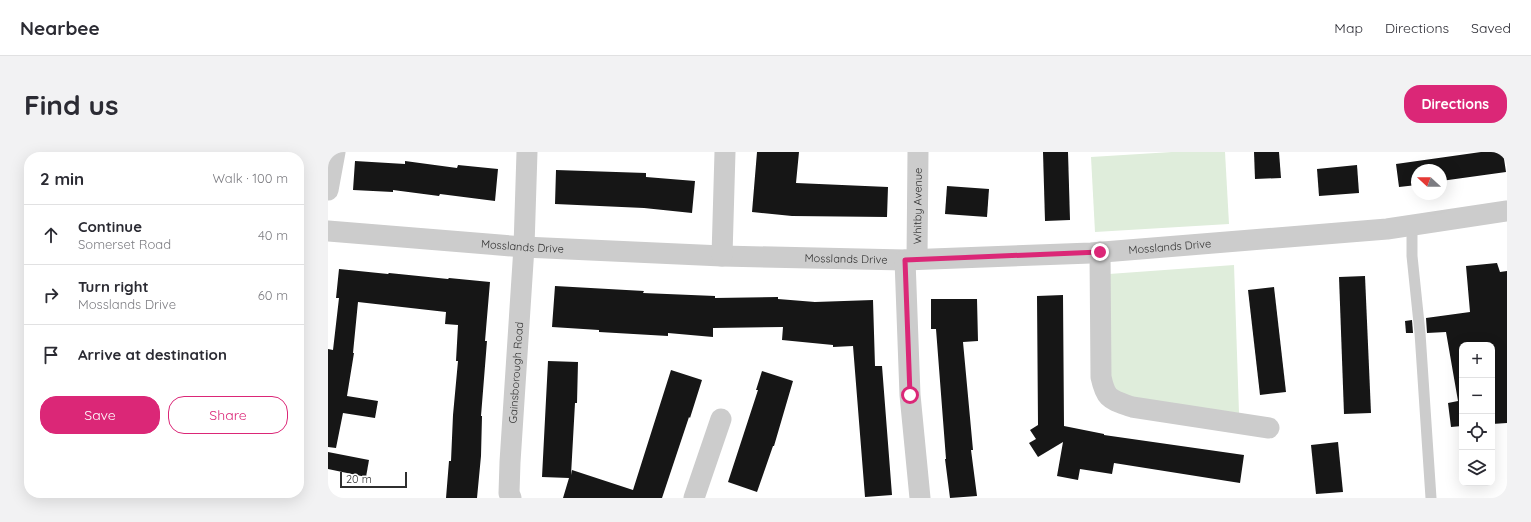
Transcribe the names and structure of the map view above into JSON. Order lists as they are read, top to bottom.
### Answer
{
  "streets": {
    "street": ["Whitby Avenue", "Mosslands Drive", "Gainsborough Road"]
  },
  "crossings": [
    ["Whitby Avenue", "Mosslands Drive"],
    ["Mosslands Drive", "Gainsborough Road"]
  ],
  "scale_bar": "20 m",
  "north": "left",
  "page": {
    "header": "Nearbee",
    "nav": ["Map", "Directions", "Saved"],
    "buttons": [
      "Directions",
      ["Save", "Share"]
    ],
    "title": "Find us",
    "heading": ["2 min", "Walk · 100 m"],
    "list": [
      ["Continue", "Somerset Road", "40 m"],
      ["Turn right", "Mosslands Drive", "60 m"],
      "Arrive at destination"
    ],
    "map_buttons": ["+", "−"],
    "scale": "20 m"
  }
}
